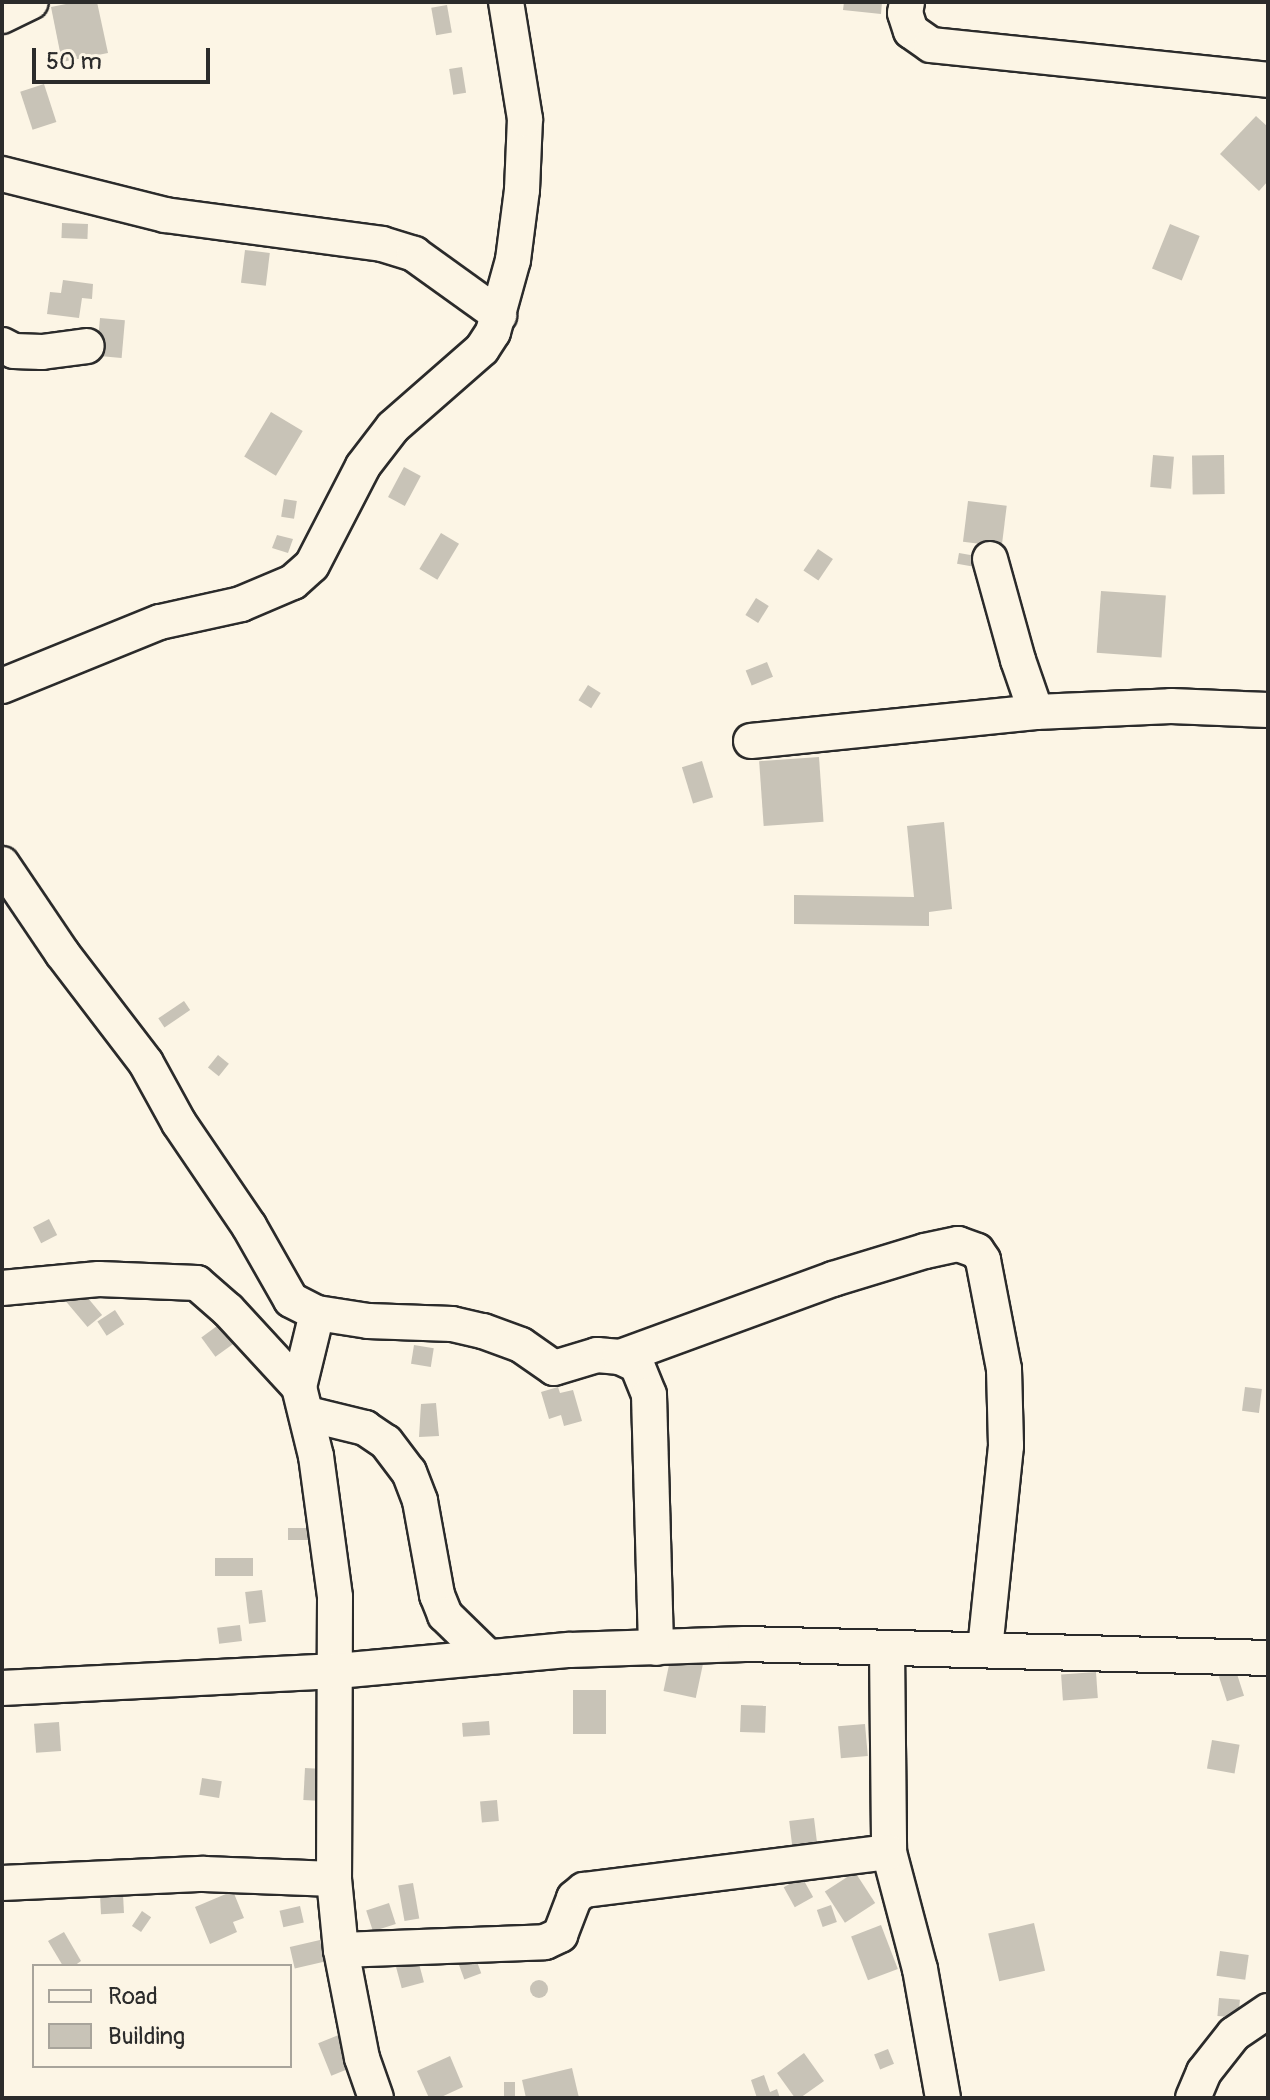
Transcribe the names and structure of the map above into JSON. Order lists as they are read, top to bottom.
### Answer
{
  "legend": ["Road", "Building"],
  "scale_bar": "50 m"
}
